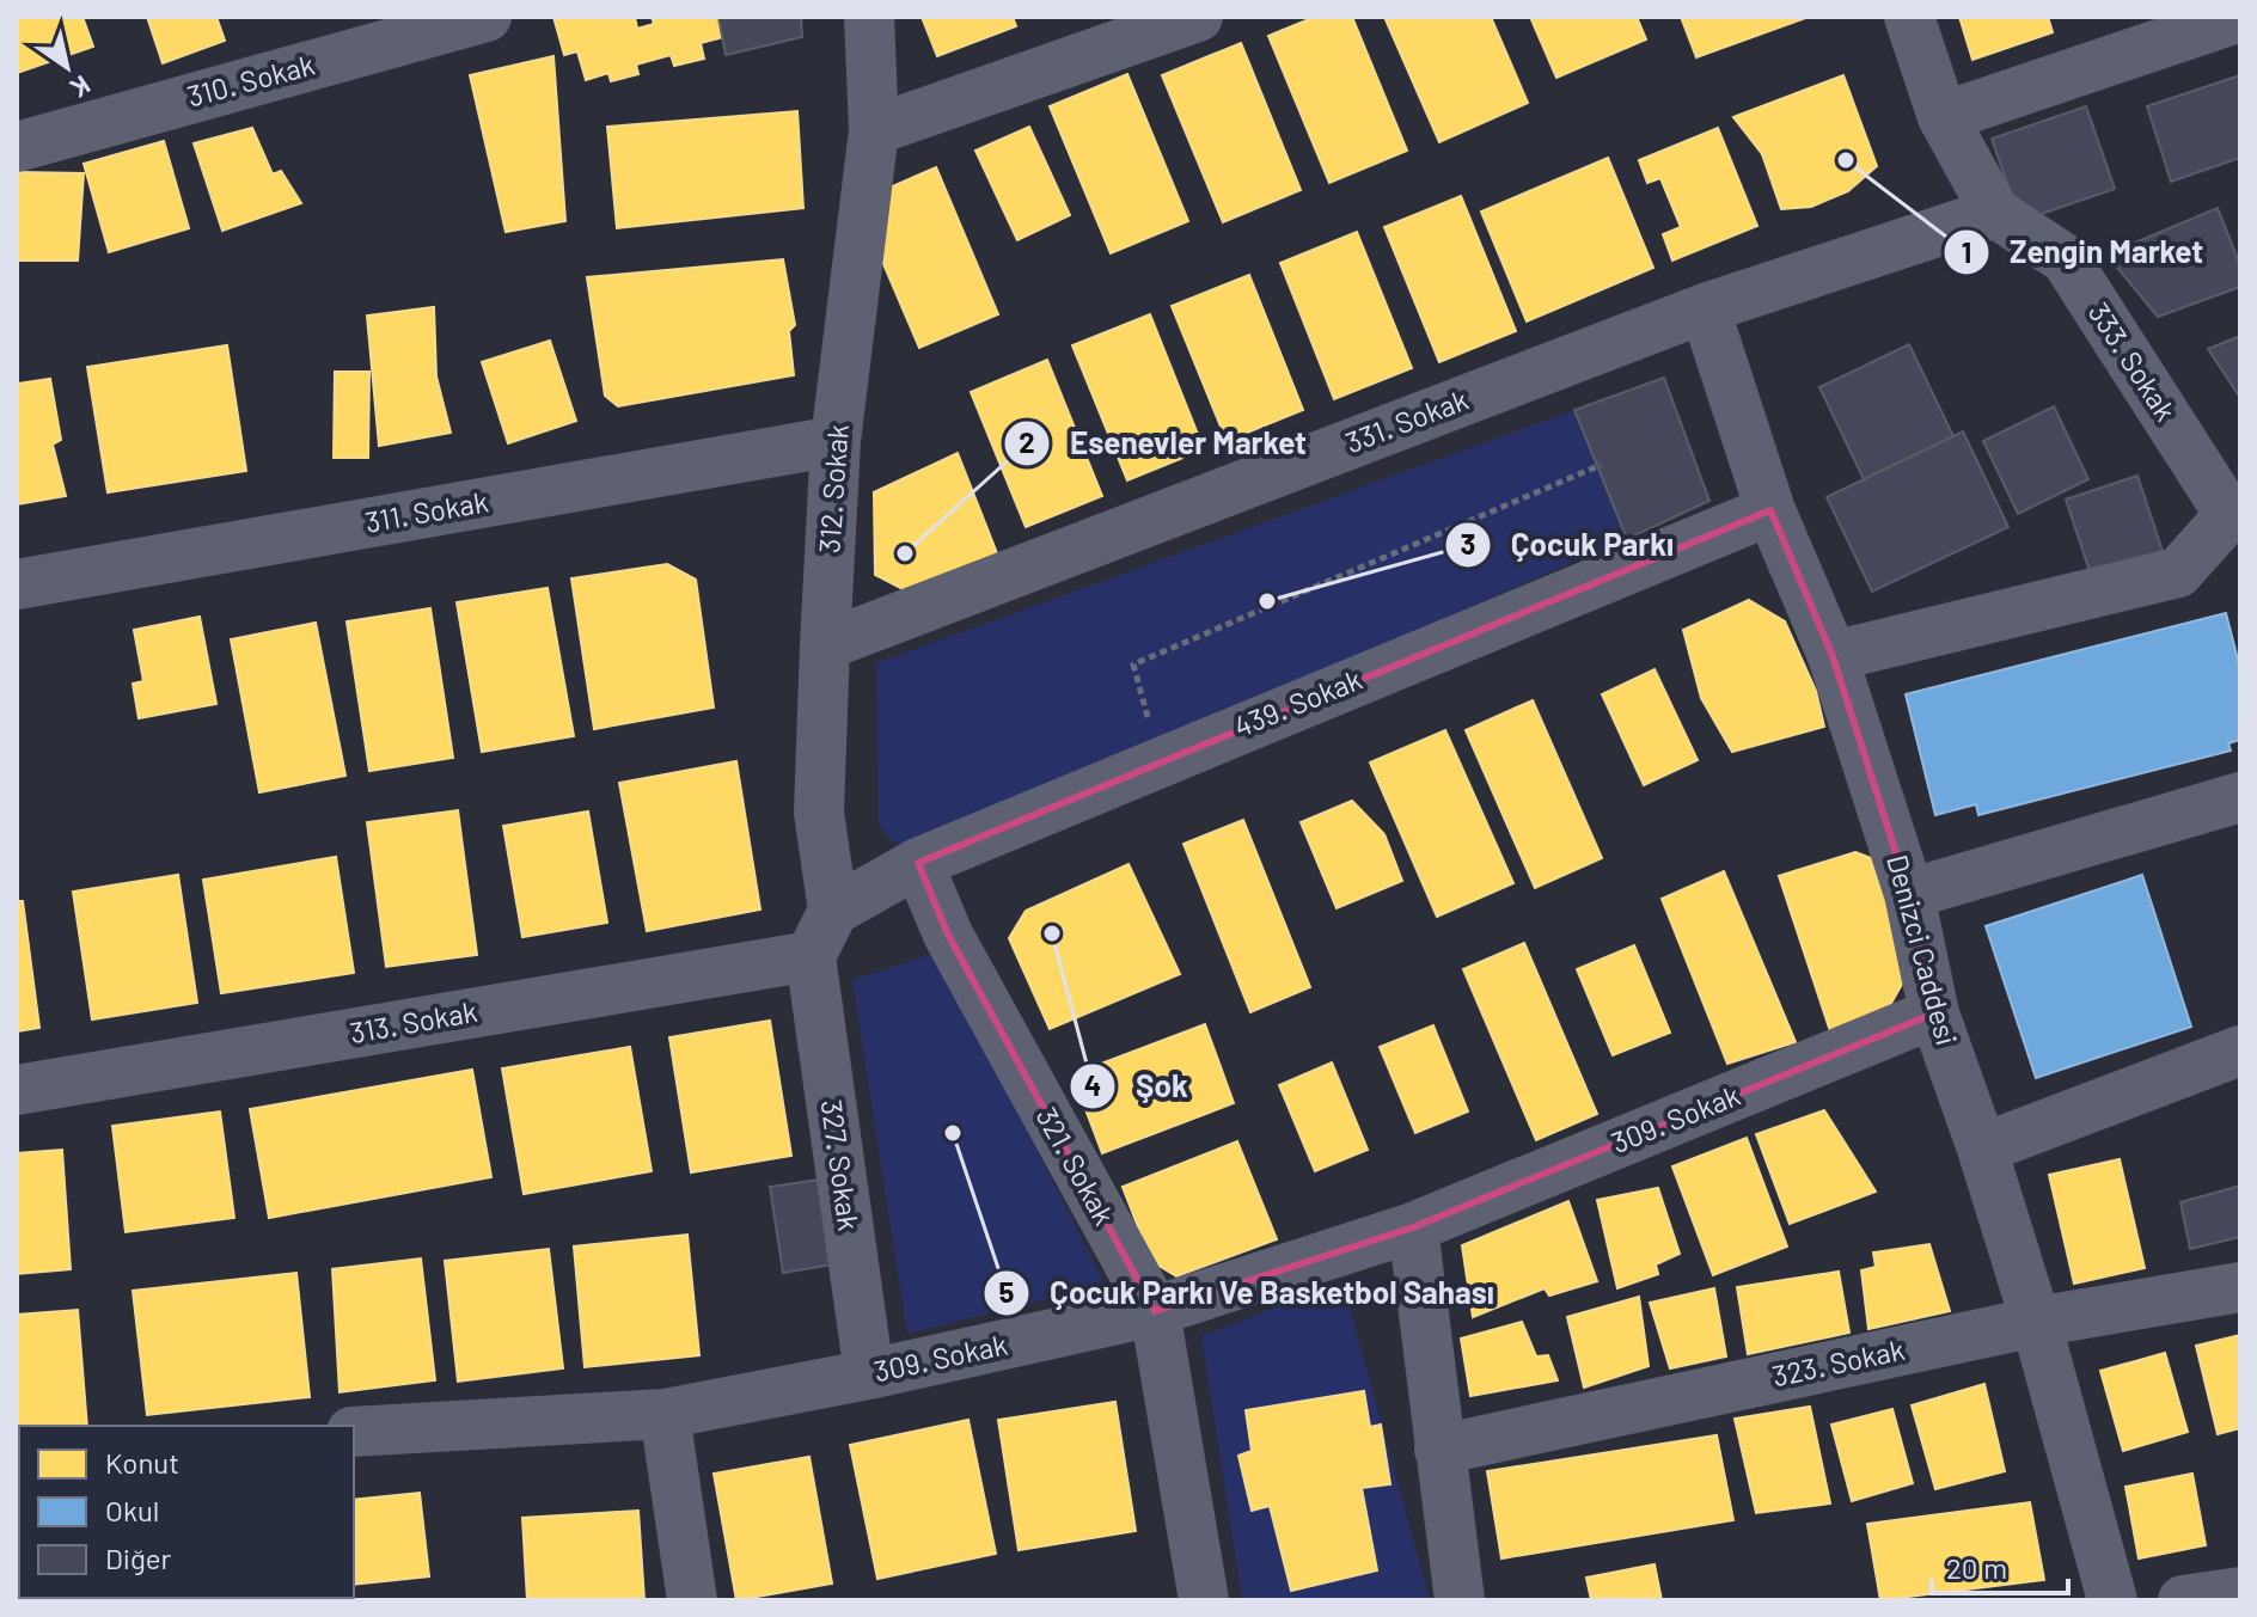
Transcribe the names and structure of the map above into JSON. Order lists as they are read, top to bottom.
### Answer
{
  "streets": {
    "street": [
      "310. Sokak",
      "333. Sokak",
      "331. Sokak",
      "312. Sokak",
      "311. Sokak",
      "439. Sokak",
      "Denizci Caddesi",
      "313. Sokak",
      "309. Sokak",
      "327. Sokak",
      "321. Sokak",
      "323. Sokak"
    ]
  },
  "crossings": [
    ["333. Sokak", "331. Sokak"],
    ["331. Sokak", "312. Sokak"],
    ["331. Sokak", "Denizci Caddesi"],
    ["312. Sokak", "311. Sokak"],
    ["312. Sokak", "439. Sokak"],
    ["439. Sokak", "Denizci Caddesi"],
    ["439. Sokak", "321. Sokak"],
    ["Denizci Caddesi", "309. Sokak"],
    ["Denizci Caddesi", "323. Sokak"],
    ["313. Sokak", "327. Sokak"],
    ["309. Sokak", "327. Sokak"],
    ["309. Sokak", "321. Sokak"]
  ],
  "places": [
    "Zengin Market",
    "Esenevler Market",
    "Çocuk Parkı",
    "Şok",
    "Çocuk Parkı Ve Basketbol Sahası"
  ],
  "legend": ["Konut", "Okul", "Diğer"],
  "scale_bar": "20 m",
  "north": "bottom right"
}
